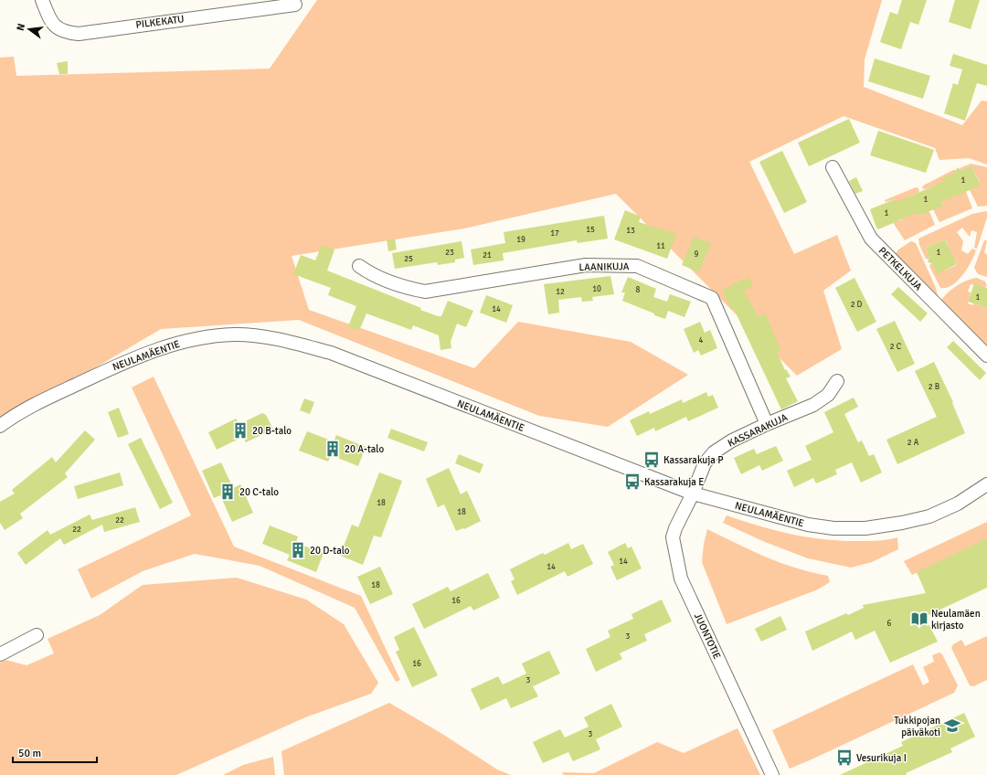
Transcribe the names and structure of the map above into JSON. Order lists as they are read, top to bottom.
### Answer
{
  "streets": {
    "street": [
      "PILKEKATU",
      "LAANIKUJA",
      "PETKELKUJA",
      "NEULAMÄENTIE",
      "KASSARAKUJA",
      "JUONTOTIE"
    ]
  },
  "crossings": [
    ["LAANIKUJA", "KASSARAKUJA"],
    ["NEULAMÄENTIE", "KASSARAKUJA"],
    ["NEULAMÄENTIE", "JUONTOTIE"],
    ["KASSARAKUJA", "JUONTOTIE"]
  ],
  "places": {
    "building": [
      "20 B-talo",
      "20 A-talo",
      "20 C-talo",
      "20 D-talo"
    ],
    "bus stop": ["Kassarakuja P", "Kassarakuja E", "Vesurikuja I"],
    "library": ["Neulamäen kirjasto"],
    "school or university": ["Tukkipojan päiväkoti"]
  },
  "house_numbers": [
    "1",
    "1",
    "1",
    "15",
    "13",
    "17",
    "19",
    "11",
    "23",
    "1",
    "9",
    "21",
    "25",
    "10",
    "8",
    "12",
    "1",
    "2 D",
    "14",
    "4",
    "2 C",
    "2 B",
    "2 A",
    "18",
    "18",
    "22",
    "22",
    "14",
    "14",
    "18",
    "16",
    "6",
    "3",
    "16",
    "3",
    "3"
  ],
  "scale_bar": "50 m",
  "north": "left"
}
